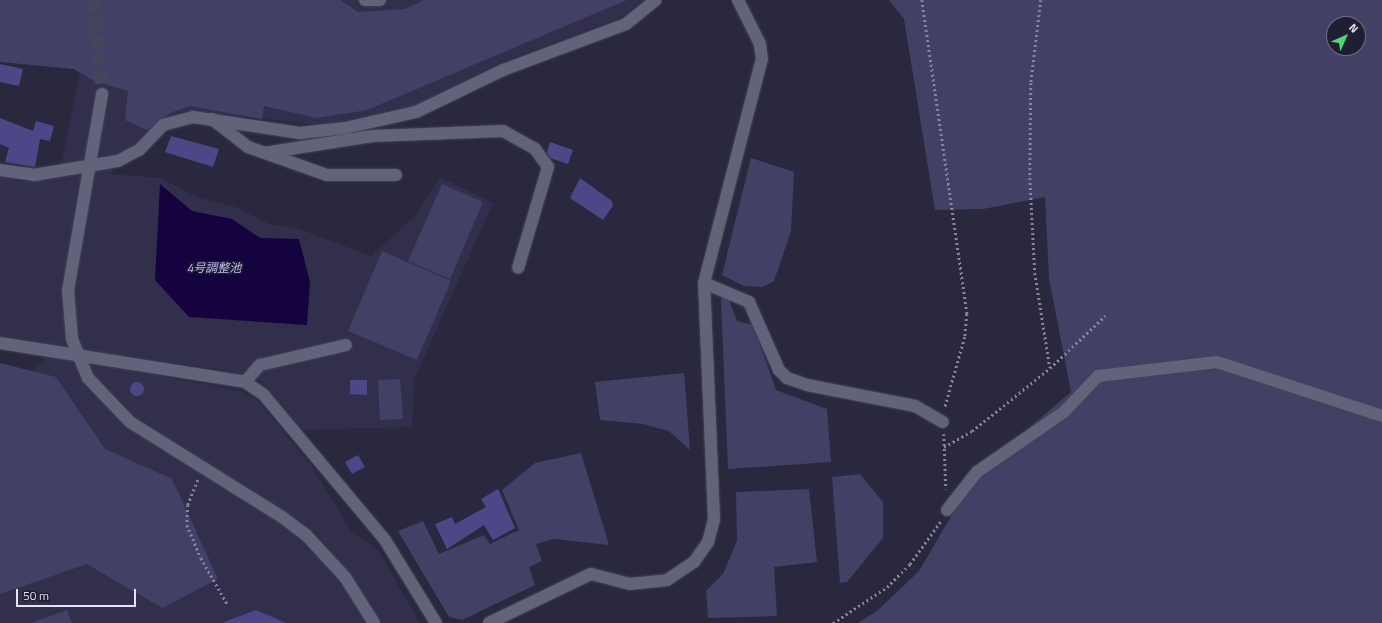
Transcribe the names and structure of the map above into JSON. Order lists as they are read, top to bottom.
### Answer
{
  "water": ["4号調整池"],
  "scale_bar": "50 m",
  "north": "top right"
}
